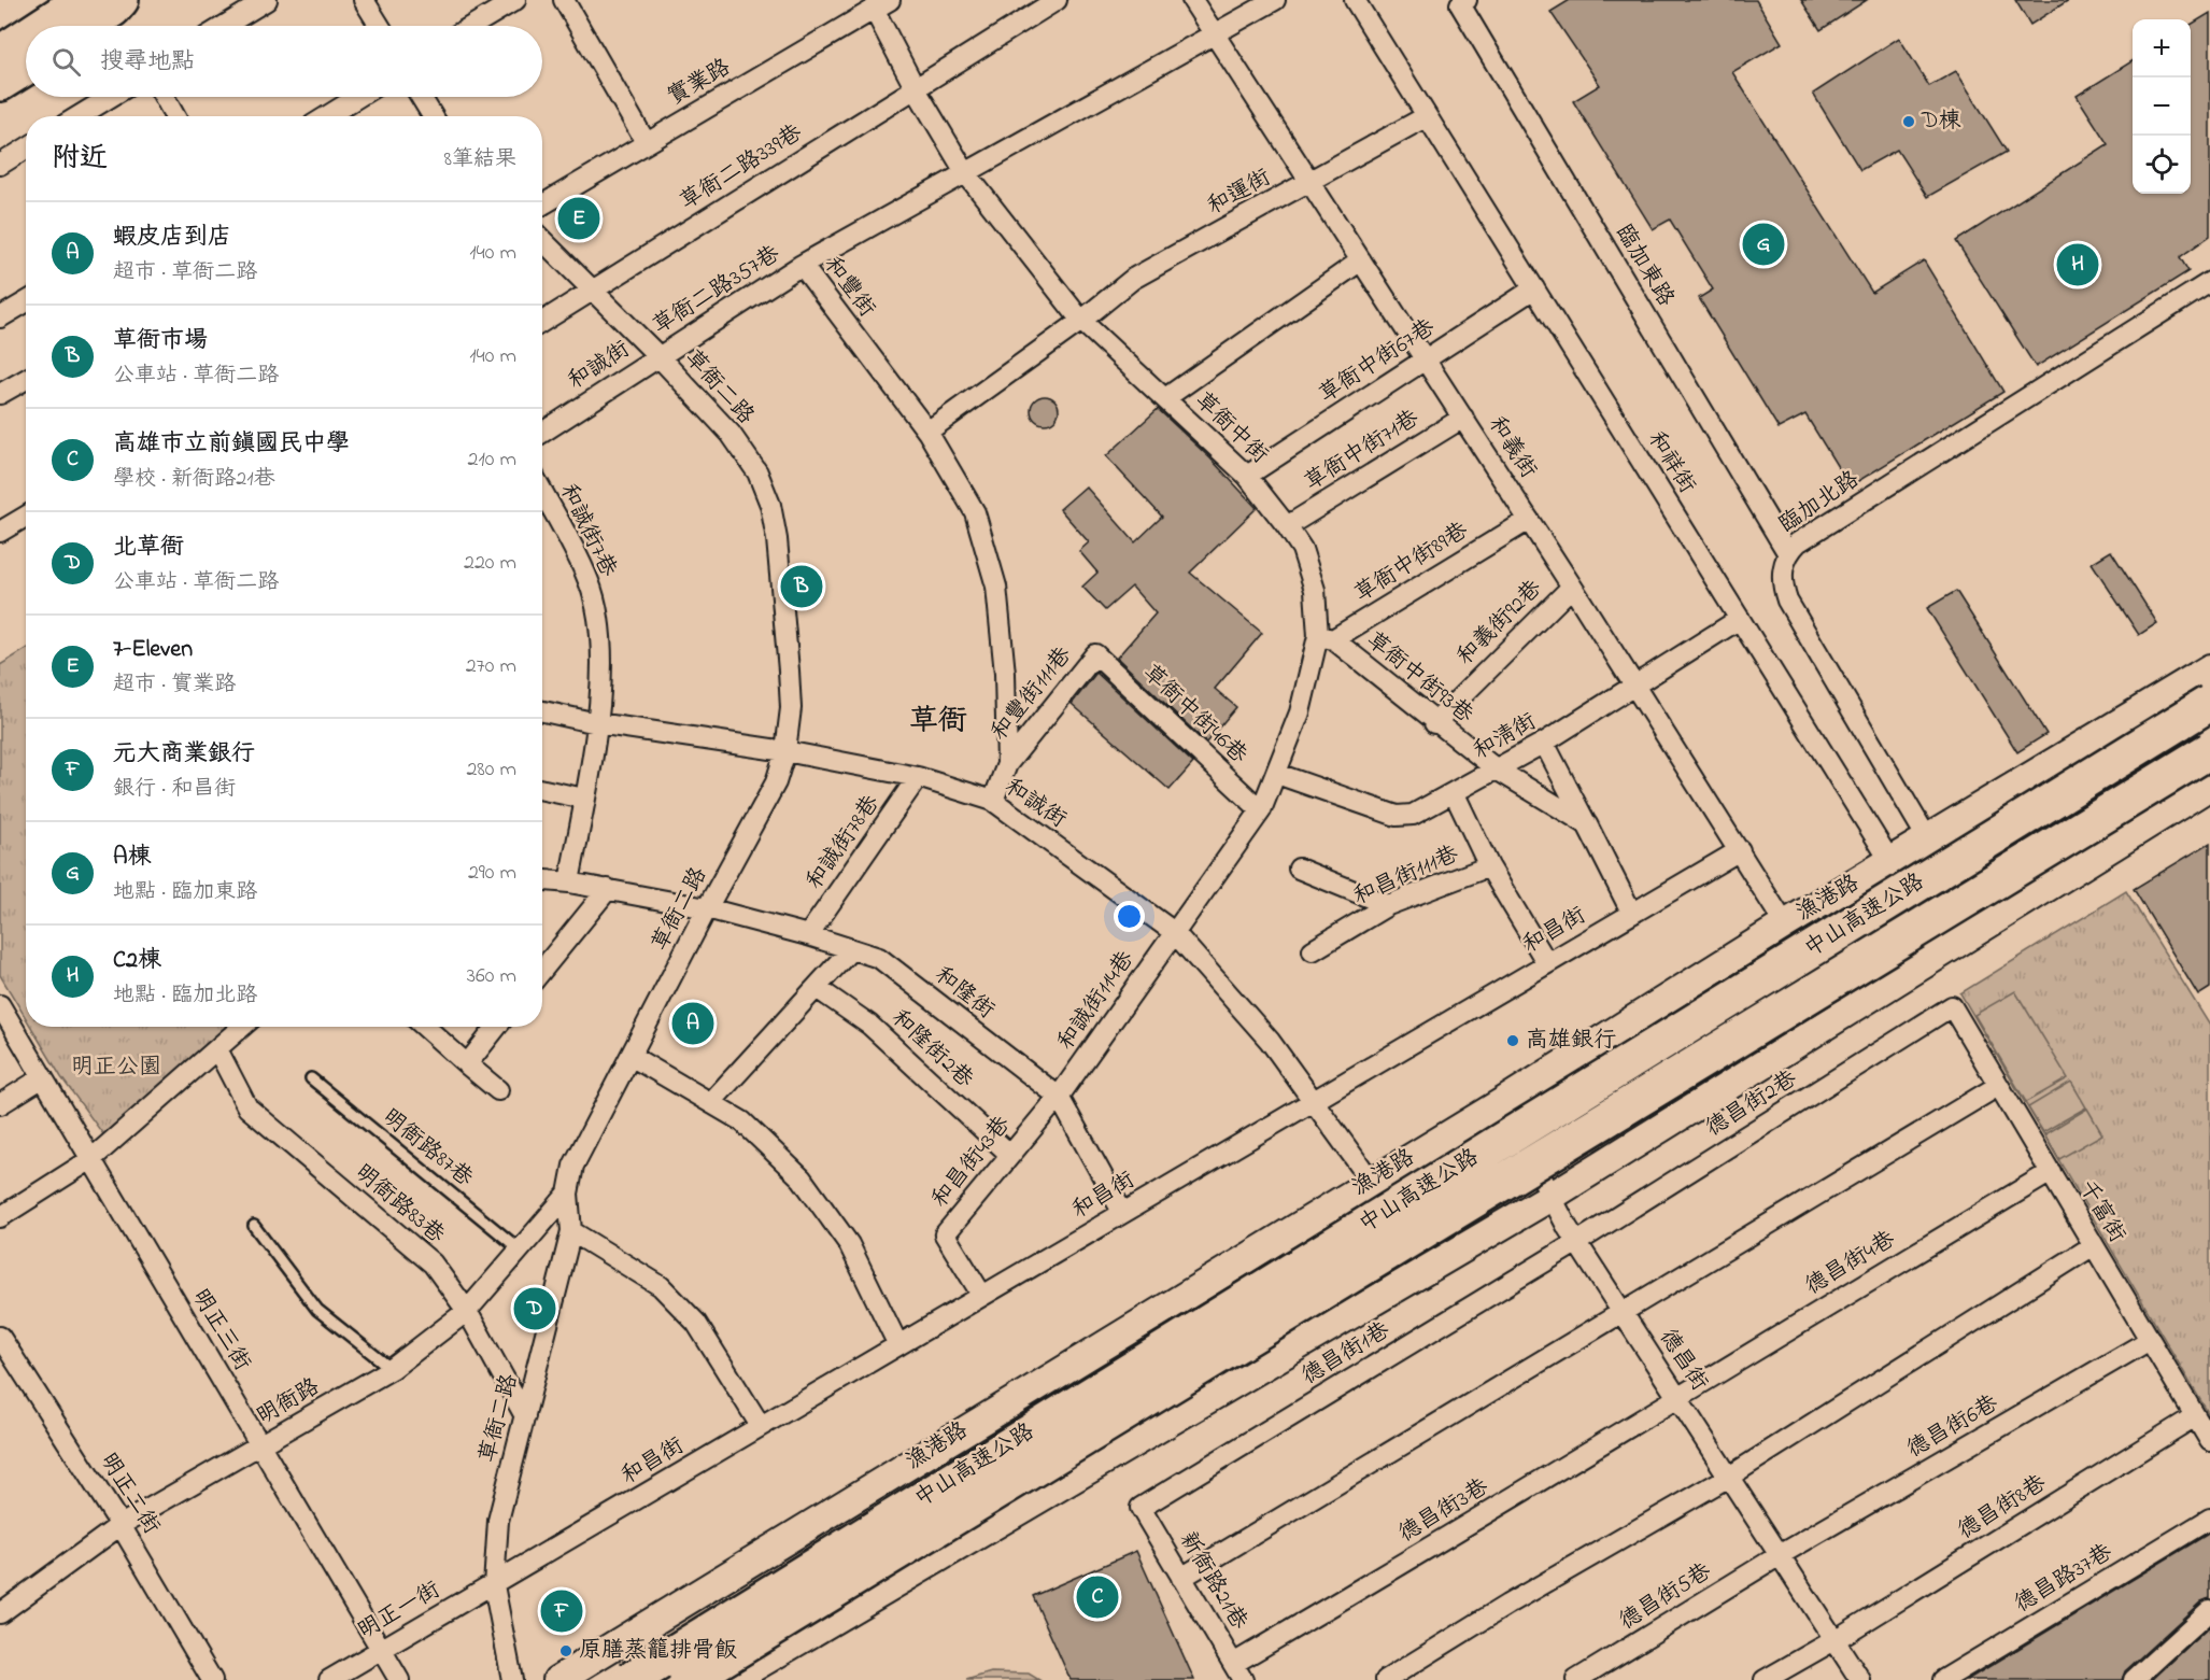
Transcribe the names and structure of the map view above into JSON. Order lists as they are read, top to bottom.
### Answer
{
  "streets": {
    "highway": ["中山高速公路"],
    "street": [
      "實業路",
      "草衙二路339巷",
      "和運街",
      "臨加東路",
      "和豐街",
      "草衙二路357巷",
      "草衙中街67巷",
      "和誠街",
      "草衙二路",
      "草衙中街",
      "和義街",
      "草衙中街71巷",
      "和祥街",
      "臨加北路",
      "和誠街7巷",
      "草衙中街89巷",
      "和義街92巷",
      "草衙中街93巷",
      "和豐街111巷",
      "草衙中街46巷",
      "和清街",
      "和誠街78巷",
      "和昌街111巷",
      "漁港路",
      "和昌街",
      "和隆街",
      "和誠街114巷",
      "和隆街2巷",
      "德昌街2巷",
      "和昌街43巷",
      "明衙路83巷",
      "千富街",
      "德昌街4巷",
      "明正三街",
      "德昌街1巷",
      "德昌街",
      "明衙路",
      "德昌街6巷",
      "明正二街",
      "德昌街8巷",
      "德昌街3巷",
      "德昌路37巷",
      "新衙路21巷",
      "德昌街5巷",
      "明正一街"
    ],
    "lane": ["明衙路87巷"]
  },
  "crossings": [
    ["實業路", "草衙中街"],
    ["草衙二路339巷", "草衙二路"],
    ["草衙二路339巷", "草衙中街"],
    ["和運街", "和豐街"],
    ["和運街", "草衙中街"],
    ["和運街", "和義街"],
    ["和運街", "和祥街"],
    ["臨加東路", "臨加北路"],
    ["和豐街", "草衙二路357巷"],
    ["和豐街", "和誠街"],
    ["和豐街", "草衙中街"],
    ["和豐街", "和義街"],
    ["和豐街", "和豐街111巷"],
    ["草衙二路357巷", "和誠街"],
    ["草衙二路357巷", "草衙二路"],
    ["草衙中街67巷", "草衙中街"],
    ["草衙中街67巷", "和義街"],
    ["草衙中街67巷", "和祥街"],
    ["和誠街", "草衙二路"],
    ["和誠街", "草衙中街"],
    ["和誠街", "和誠街7巷"],
    ["和誠街", "和誠街78巷"],
    ["和誠街", "漁港路"],
    ["和誠街", "和昌街"],
    ["和誠街", "和誠街114巷"],
    ["草衙二路", "和昌街"],
    ["草衙二路", "和隆街"],
    ["草衙二路", "明衙路83巷"],
    ["草衙二路", "明衙路"],
    ["草衙二路", "明正一街"],
    ["草衙中街", "草衙中街71巷"],
    ["草衙中街", "草衙中街89巷"],
    ["草衙中街", "草衙中街93巷"],
    ["草衙中街", "草衙中街46巷"],
    ["草衙中街", "和清街"],
    ["草衙中街", "和誠街114巷"],
    ["和義街", "草衙中街71巷"],
    ["和義街", "草衙中街89巷"],
    ["和義街", "和義街92巷"],
    ["和義街", "和清街"],
    ["和義街", "漁港路"],
    ["和義街", "和昌街"],
    ["和祥街", "和清街"],
    ["和祥街", "漁港路"],
    ["臨加北路", "漁港路"],
    ["和誠街7巷", "和隆街"],
    ["草衙中街89巷", "草衙中街93巷"],
    ["和義街92巷", "草衙中街93巷"],
    ["草衙中街93巷", "和清街"],
    ["和豐街111巷", "草衙中街46巷"],
    ["和誠街78巷", "和隆街"],
    ["和昌街111巷", "和昌街"],
    ["漁港路", "德昌街"],
    ["和昌街", "和隆街"],
    ["和昌街", "和昌街43巷"],
    ["和昌街", "明正一街"],
    ["和隆街", "和誠街114巷"],
    ["和隆街", "和昌街43巷"],
    ["和誠街114巷", "和昌街43巷"],
    ["和隆街2巷", "和昌街43巷"],
    ["德昌街2巷", "千富街"],
    ["德昌街2巷", "德昌街1巷"],
    ["德昌街2巷", "德昌街"],
    ["明衙路87巷", "明衙路"],
    ["明衙路83巷", "明衙路"],
    ["千富街", "德昌街4巷"],
    ["千富街", "德昌街6巷"],
    ["千富街", "德昌街8巷"],
    ["德昌街4巷", "德昌街"],
    ["德昌街4巷", "德昌街3巷"],
    ["明正三街", "明衙路"],
    ["明正三街", "明正一街"],
    ["德昌街1巷", "德昌街"],
    ["德昌街1巷", "新衙路21巷"],
    ["德昌街", "德昌街6巷"],
    ["德昌街", "德昌街8巷"],
    ["德昌街", "德昌街3巷"],
    ["德昌街", "德昌街5巷"],
    ["明衙路", "明正二街"],
    ["德昌街6巷", "德昌街5巷"],
    ["德昌街3巷", "新衙路21巷"]
  ],
  "districts": ["草衙"],
  "parks": ["明正公園"],
  "places": ["D棟", "高雄銀行", "原膳蒸籠排骨飯"],
  "page": {
    "map_buttons": ["+", "−"],
    "search": "搜尋地點",
    "heading": ["附近", "8筆結果"],
    "pins": [
      "E",
      "G",
      "H",
      "B",
      "A",
      "D",
      "C",
      "F"
    ],
    "list": [
      {
        "mark": "A",
        "name": "蝦皮店到店",
        "note": "超市 · 草衙二路",
        "value": "140 m"
      },
      {
        "mark": "B",
        "name": "草衙市場",
        "note": "公車站 · 草衙二路",
        "value": "140 m"
      },
      {
        "mark": "C",
        "name": "高雄市立前鎮國民中學",
        "note": "學校 · 新衙路21巷",
        "value": "210 m"
      },
      {
        "mark": "D",
        "name": "北草衙",
        "note": "公車站 · 草衙二路",
        "value": "220 m"
      },
      {
        "mark": "E",
        "name": "7-Eleven",
        "note": "超市 · 實業路",
        "value": "270 m"
      },
      {
        "mark": "F",
        "name": "元大商業銀行",
        "note": "銀行 · 和昌街",
        "value": "280 m"
      },
      {
        "mark": "G",
        "name": "A棟",
        "note": "地點 · 臨加東路",
        "value": "290 m"
      },
      {
        "mark": "H",
        "name": "C2棟",
        "note": "地點 · 臨加北路",
        "value": "360 m"
      }
    ]
  }
}
